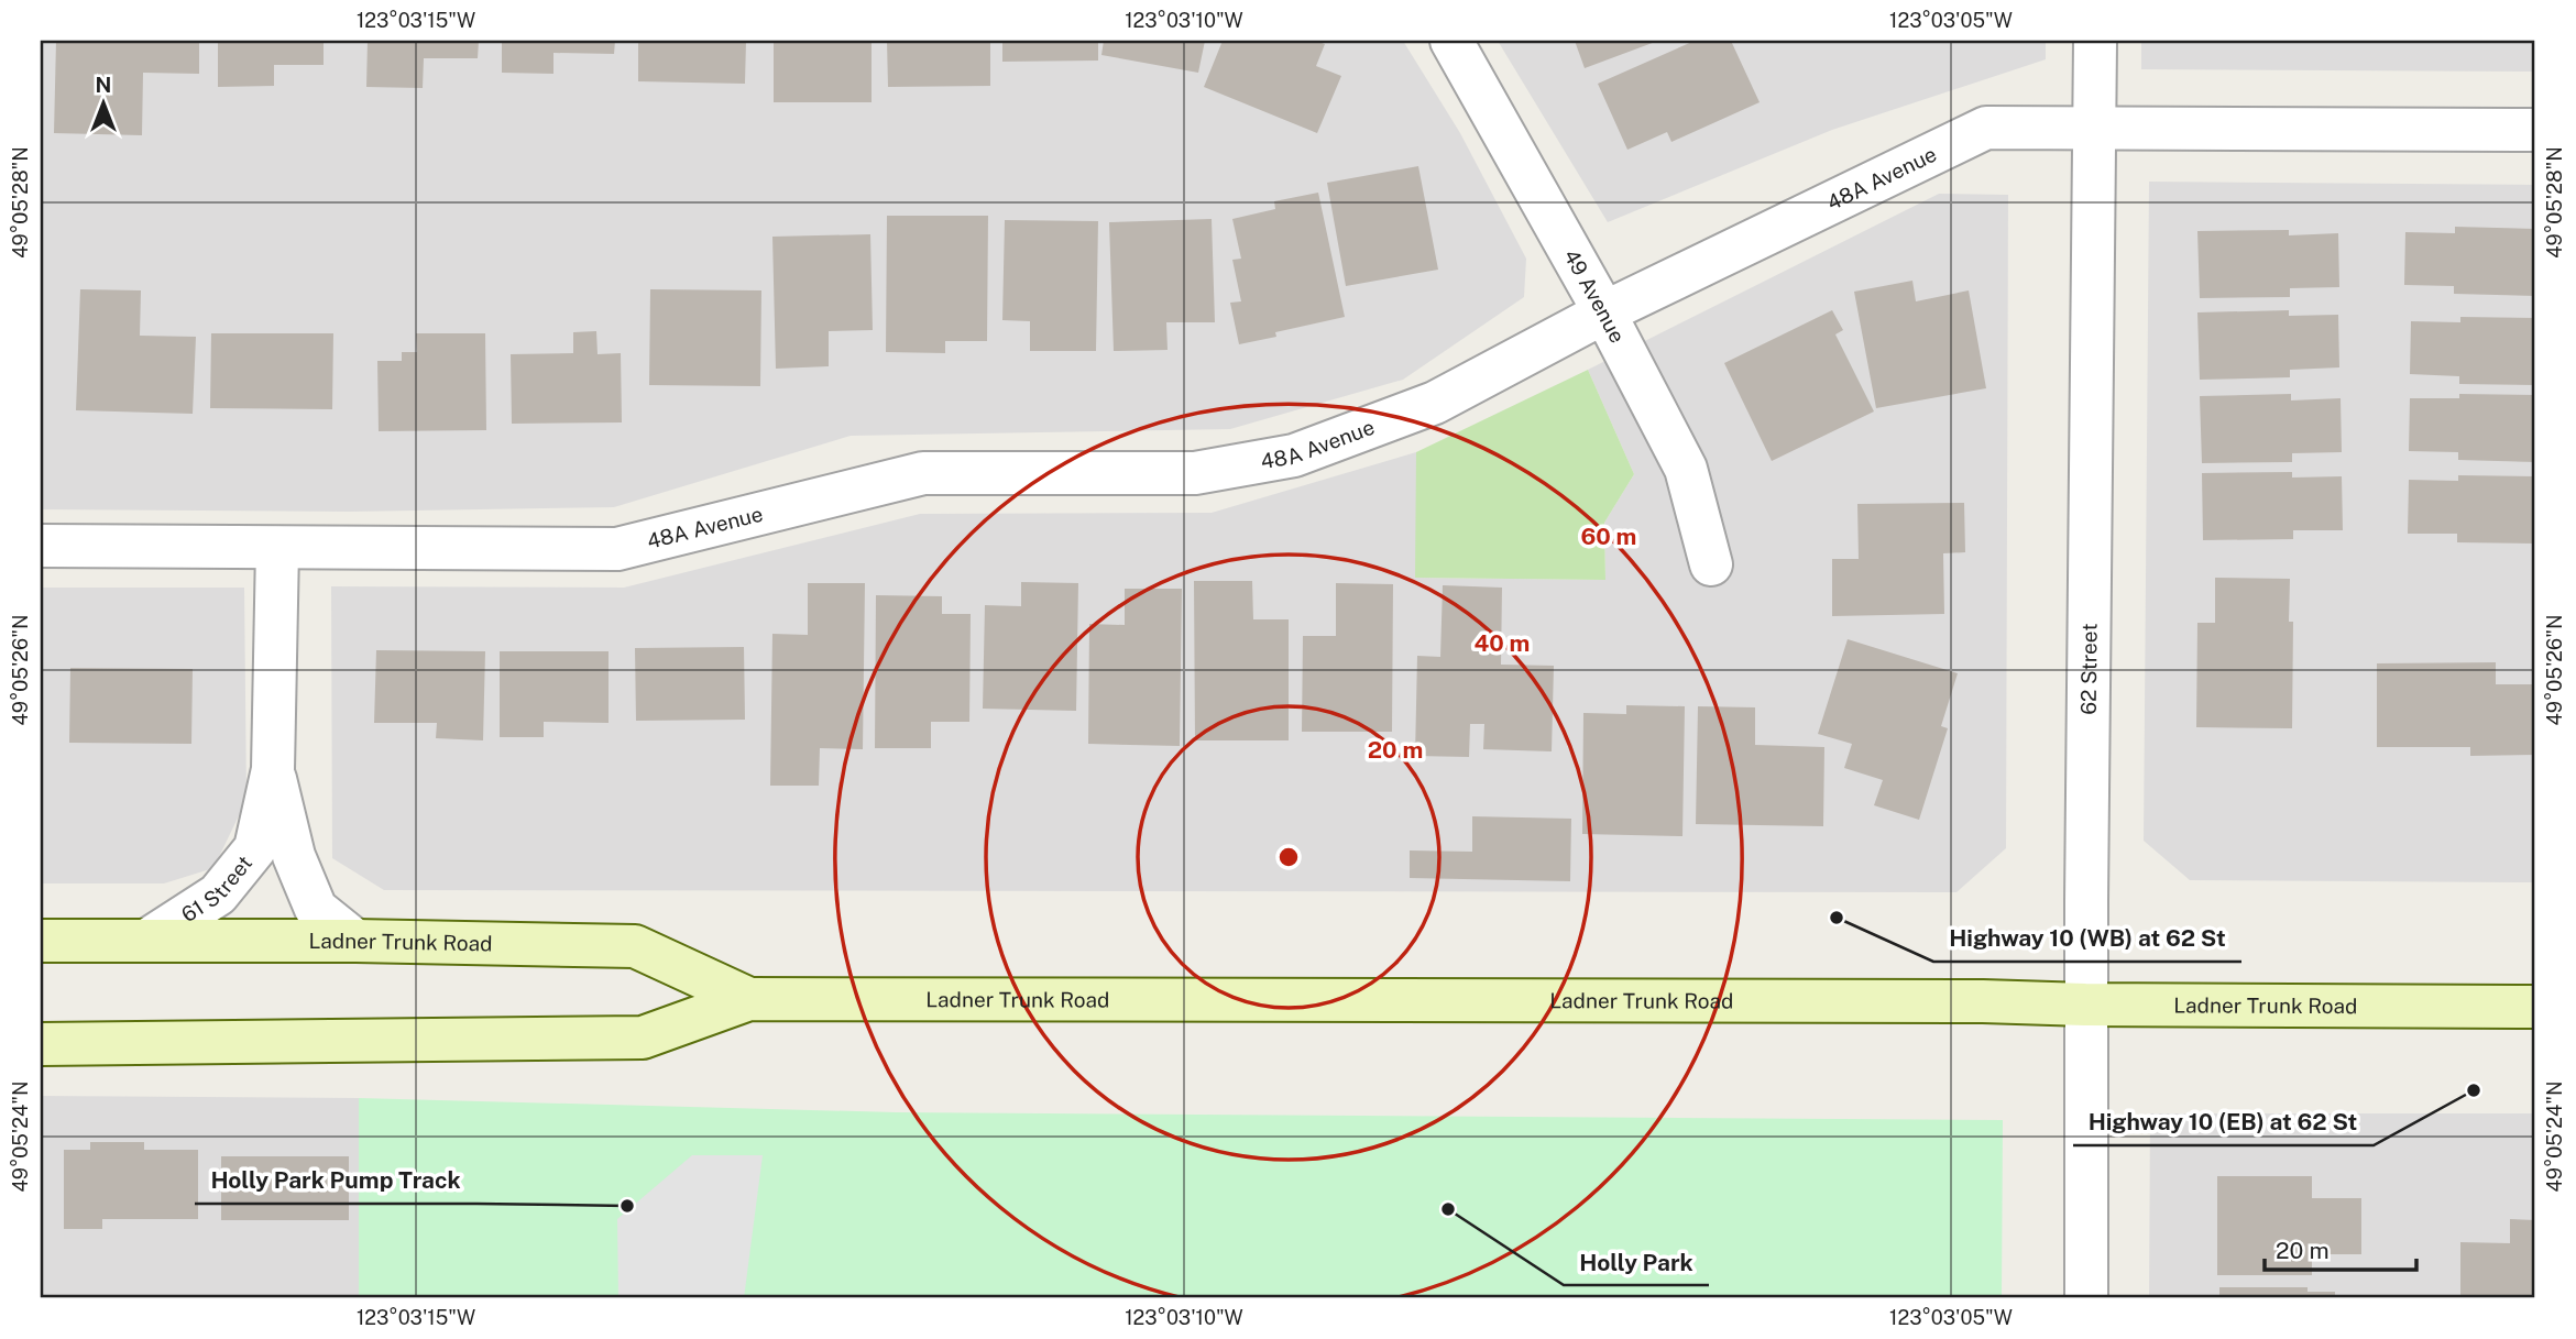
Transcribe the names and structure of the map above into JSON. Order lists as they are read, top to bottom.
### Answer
{
  "streets": {
    "main road": ["Ladner Trunk Road"],
    "street": [
      "48A Avenue",
      "49 Avenue",
      "62 Street",
      "61 Street"
    ]
  },
  "crossings": [
    ["48A Avenue", "49 Avenue"],
    ["48A Avenue", "62 Street"],
    ["48A Avenue", "61 Street"],
    ["62 Street", "Ladner Trunk Road"],
    ["61 Street", "Ladner Trunk Road"]
  ],
  "places": [
    "Highway 10 (WB) at 62 St",
    "Highway 10 (EB) at 62 St",
    "Holly Park Pump Track",
    "Holly Park"
  ],
  "scale_bar": "20 m",
  "north": "top",
  "coordinates": [
    "123°03'15\"W",
    "123°03'10\"W",
    "123°03'05\"W",
    "49°05'28\"N",
    "49°05'26\"N",
    "49°05'24\"N"
  ],
  "rings": ["60 m", "40 m", "20 m"]
}
